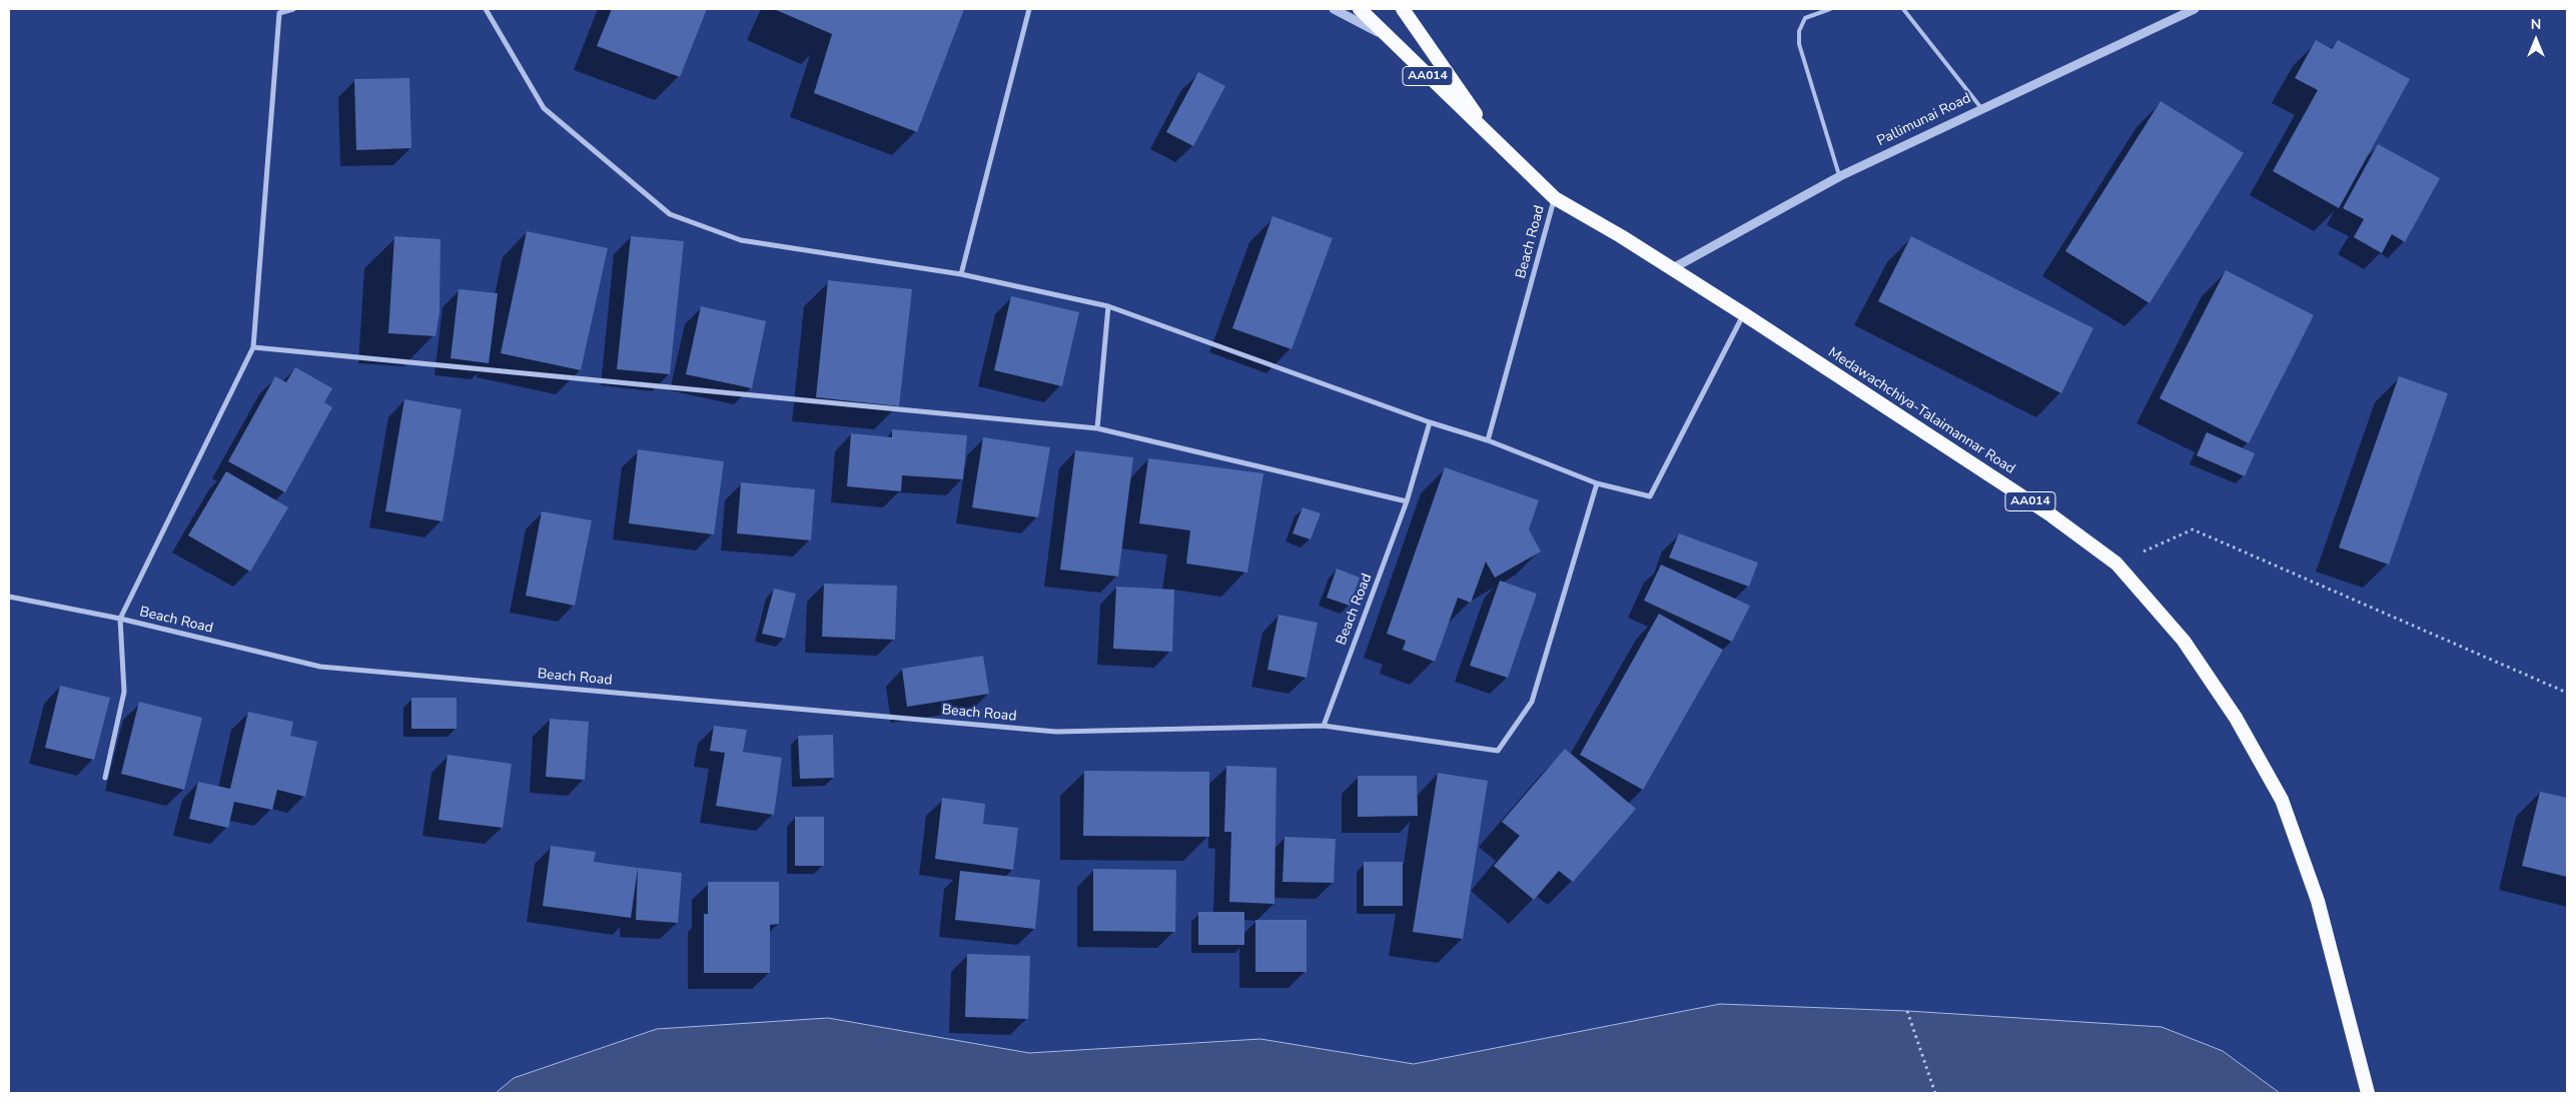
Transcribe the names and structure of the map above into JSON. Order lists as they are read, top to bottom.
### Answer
{
  "streets": {
    "highway": ["AA014", "Medawachchiya-Talaimannar Road"],
    "street": ["Pallimunai Road", "Beach Road"]
  },
  "crossings": [
    ["AA014", "Medawachchiya-Talaimannar Road"],
    ["Pallimunai Road", "Medawachchiya-Talaimannar Road"],
    ["Beach Road", "Medawachchiya-Talaimannar Road"]
  ],
  "north": "top"
}
